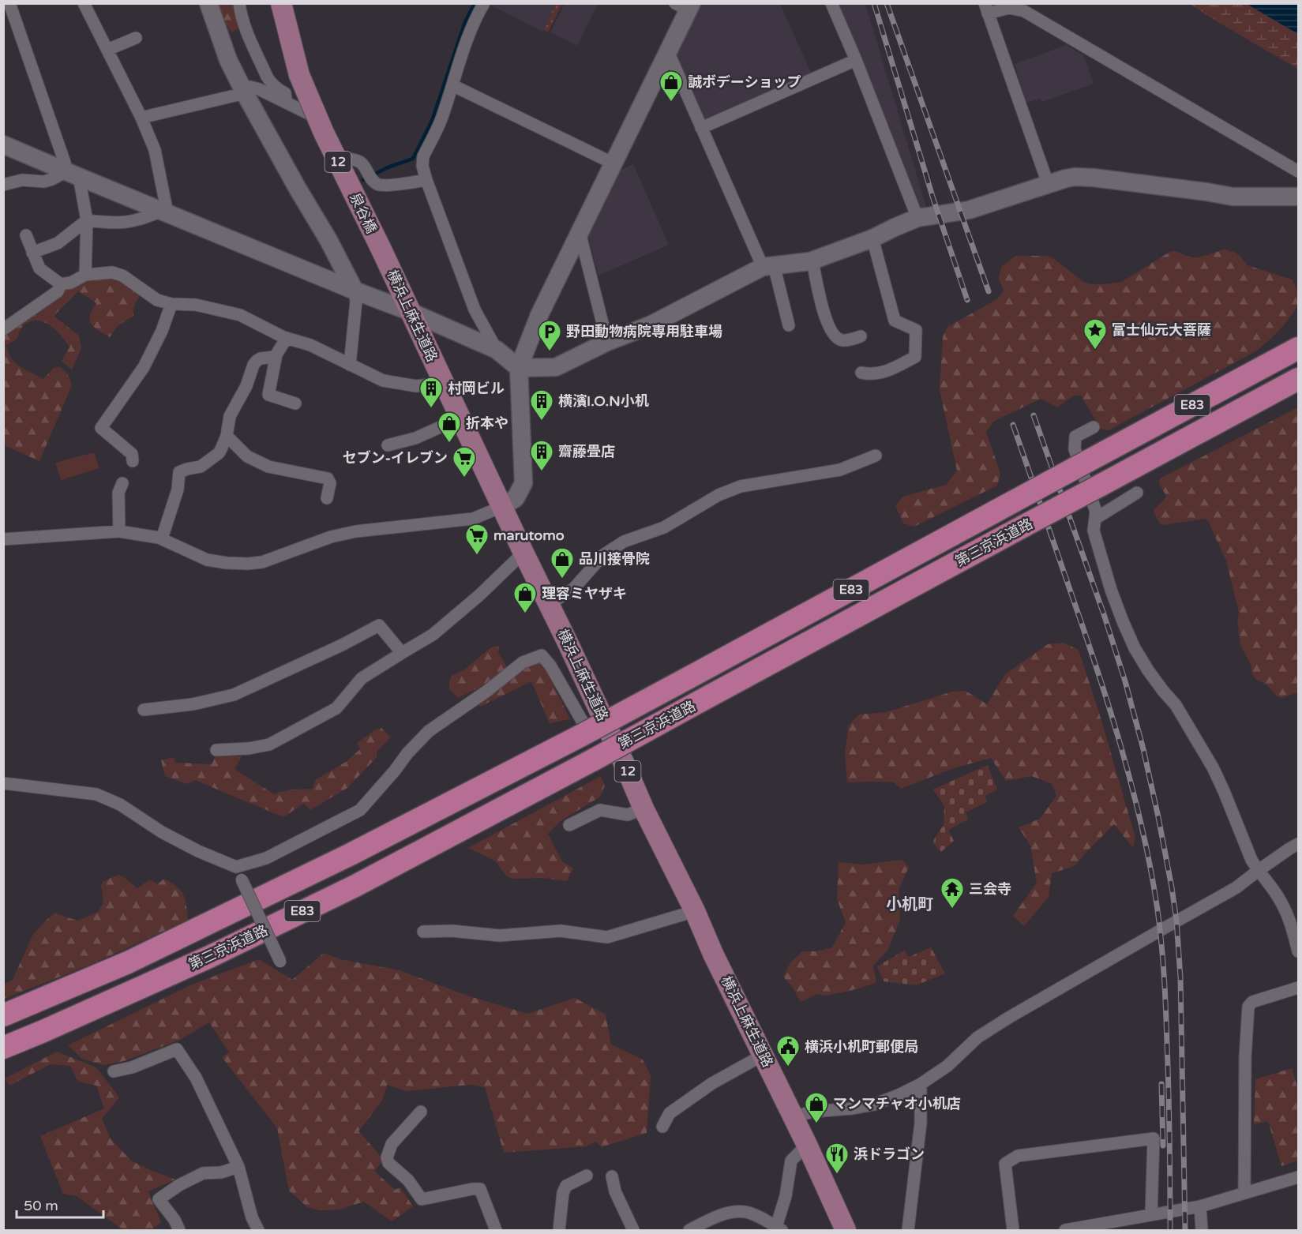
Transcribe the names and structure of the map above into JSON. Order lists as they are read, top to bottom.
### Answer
{
  "streets": {
    "highway": ["E83", "第三京浜道路"],
    "main road": ["12", "泉谷橋", "横浜上麻生道路"]
  },
  "crossings": [
    ["泉谷橋", "横浜上麻生道路"]
  ],
  "districts": ["小机町"],
  "places": {
    "shop": [
      "誠ボデーショップ",
      "折本や",
      "品川接骨院",
      "理容ミヤザキ",
      "マンマチャオ小机店"
    ],
    "place": ["富士仙元大菩薩"],
    "parking": ["野田動物病院専用駐車場"],
    "building": ["村岡ビル", "横濱I.O.N小机", "齋藤畳店"],
    "supermarket": ["セブン-イレブン", "marutomo"],
    "temple": ["三会寺"],
    "public building": ["横浜小机町郵便局"],
    "restaurant": ["浜ドラゴン"]
  },
  "scale_bar": "50 m"
}
